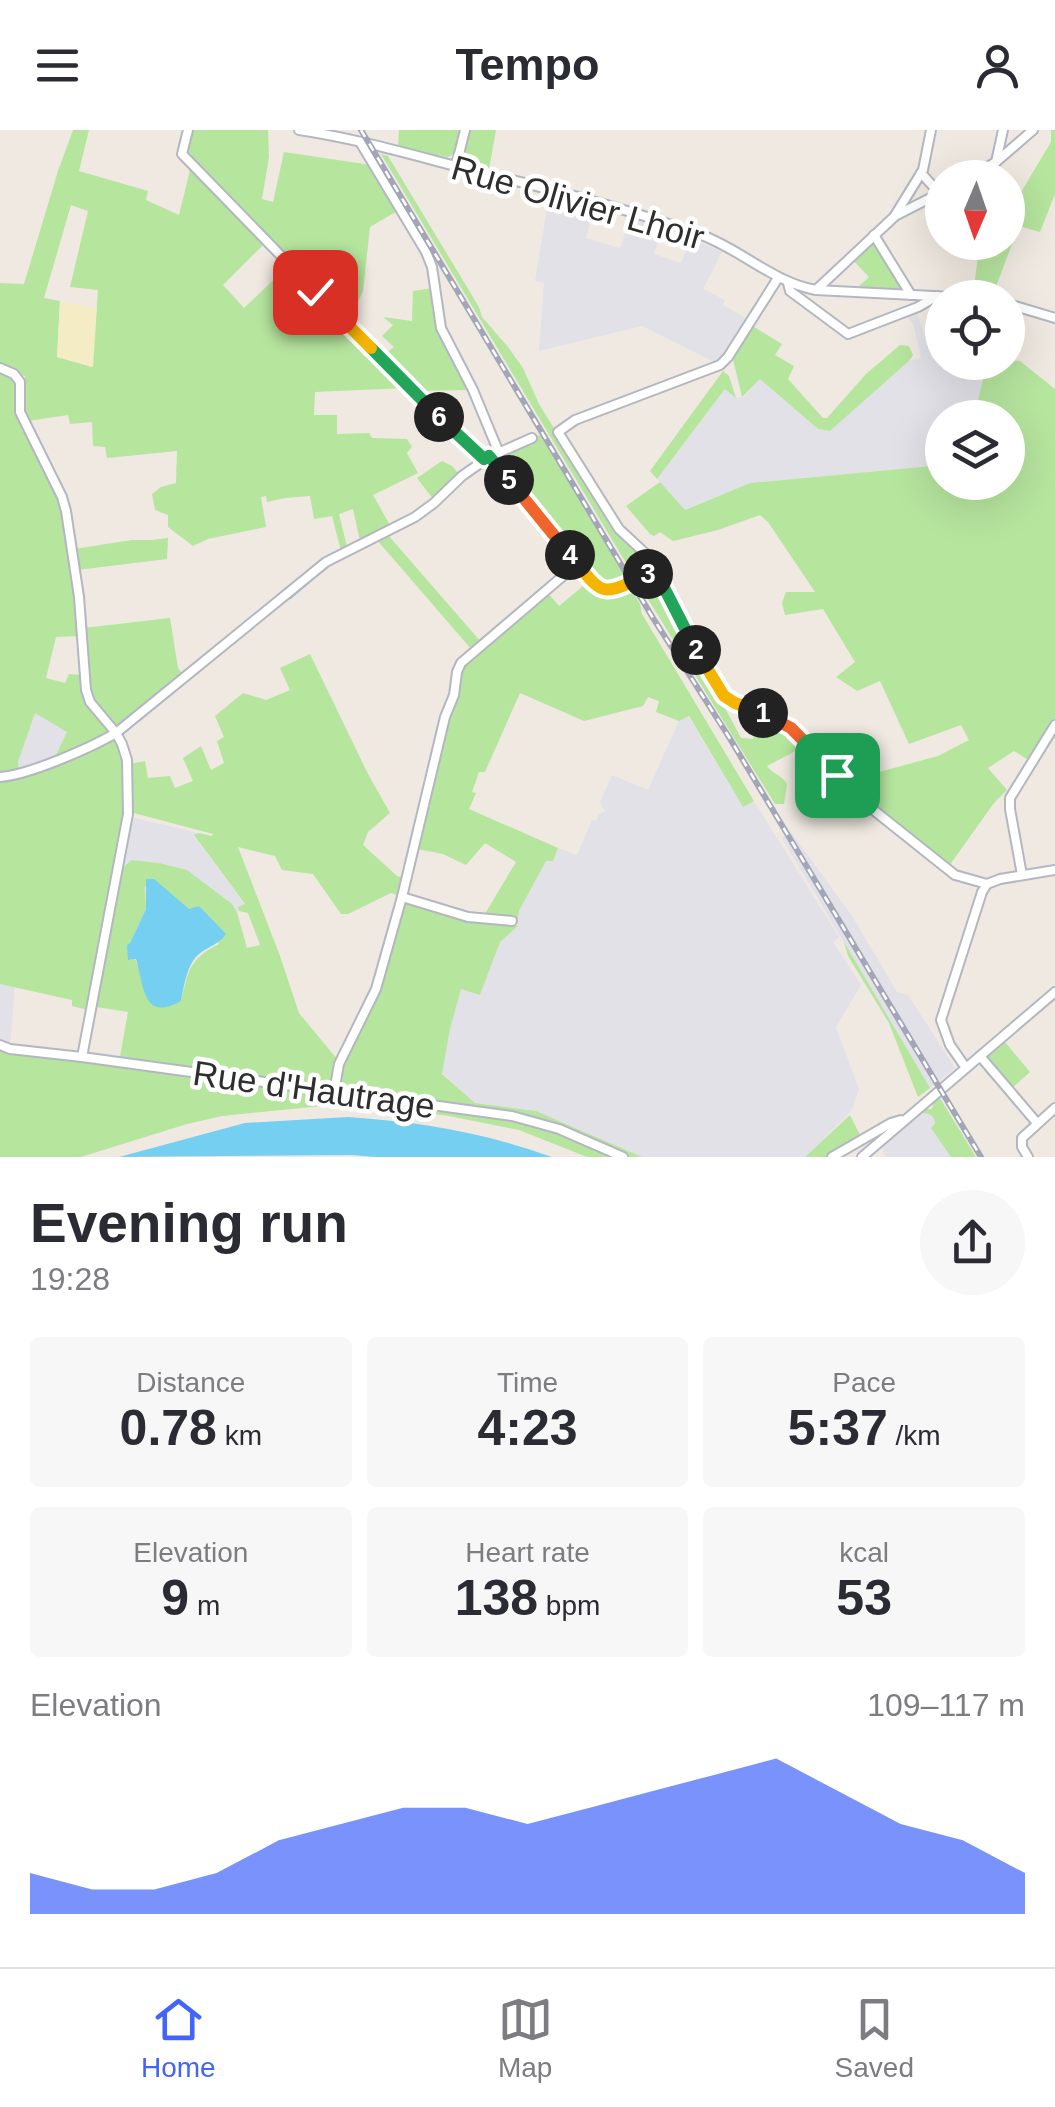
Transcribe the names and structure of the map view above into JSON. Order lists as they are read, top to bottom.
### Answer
{
  "streets": {
    "street": ["Rue Olivier Lhoir", "Rue d'Hautrage"]
  },
  "north": "bottom",
  "page": {
    "header": "Tempo",
    "pins": [
      "6",
      "5",
      "4",
      "3",
      "2",
      "1"
    ],
    "heading": ["Evening run", "19:28"],
    "stats": [
      ["Distance", "0.78 km"],
      ["Time", "4:23"],
      ["Pace", "5:37 /km"],
      ["Elevation", "9 m"],
      ["Heart rate", "138 bpm"],
      ["kcal", "53"]
    ],
    "chart": ["Elevation", "109–117 m"],
    "tabs": ["Home", "Map", "Saved"]
  }
}
